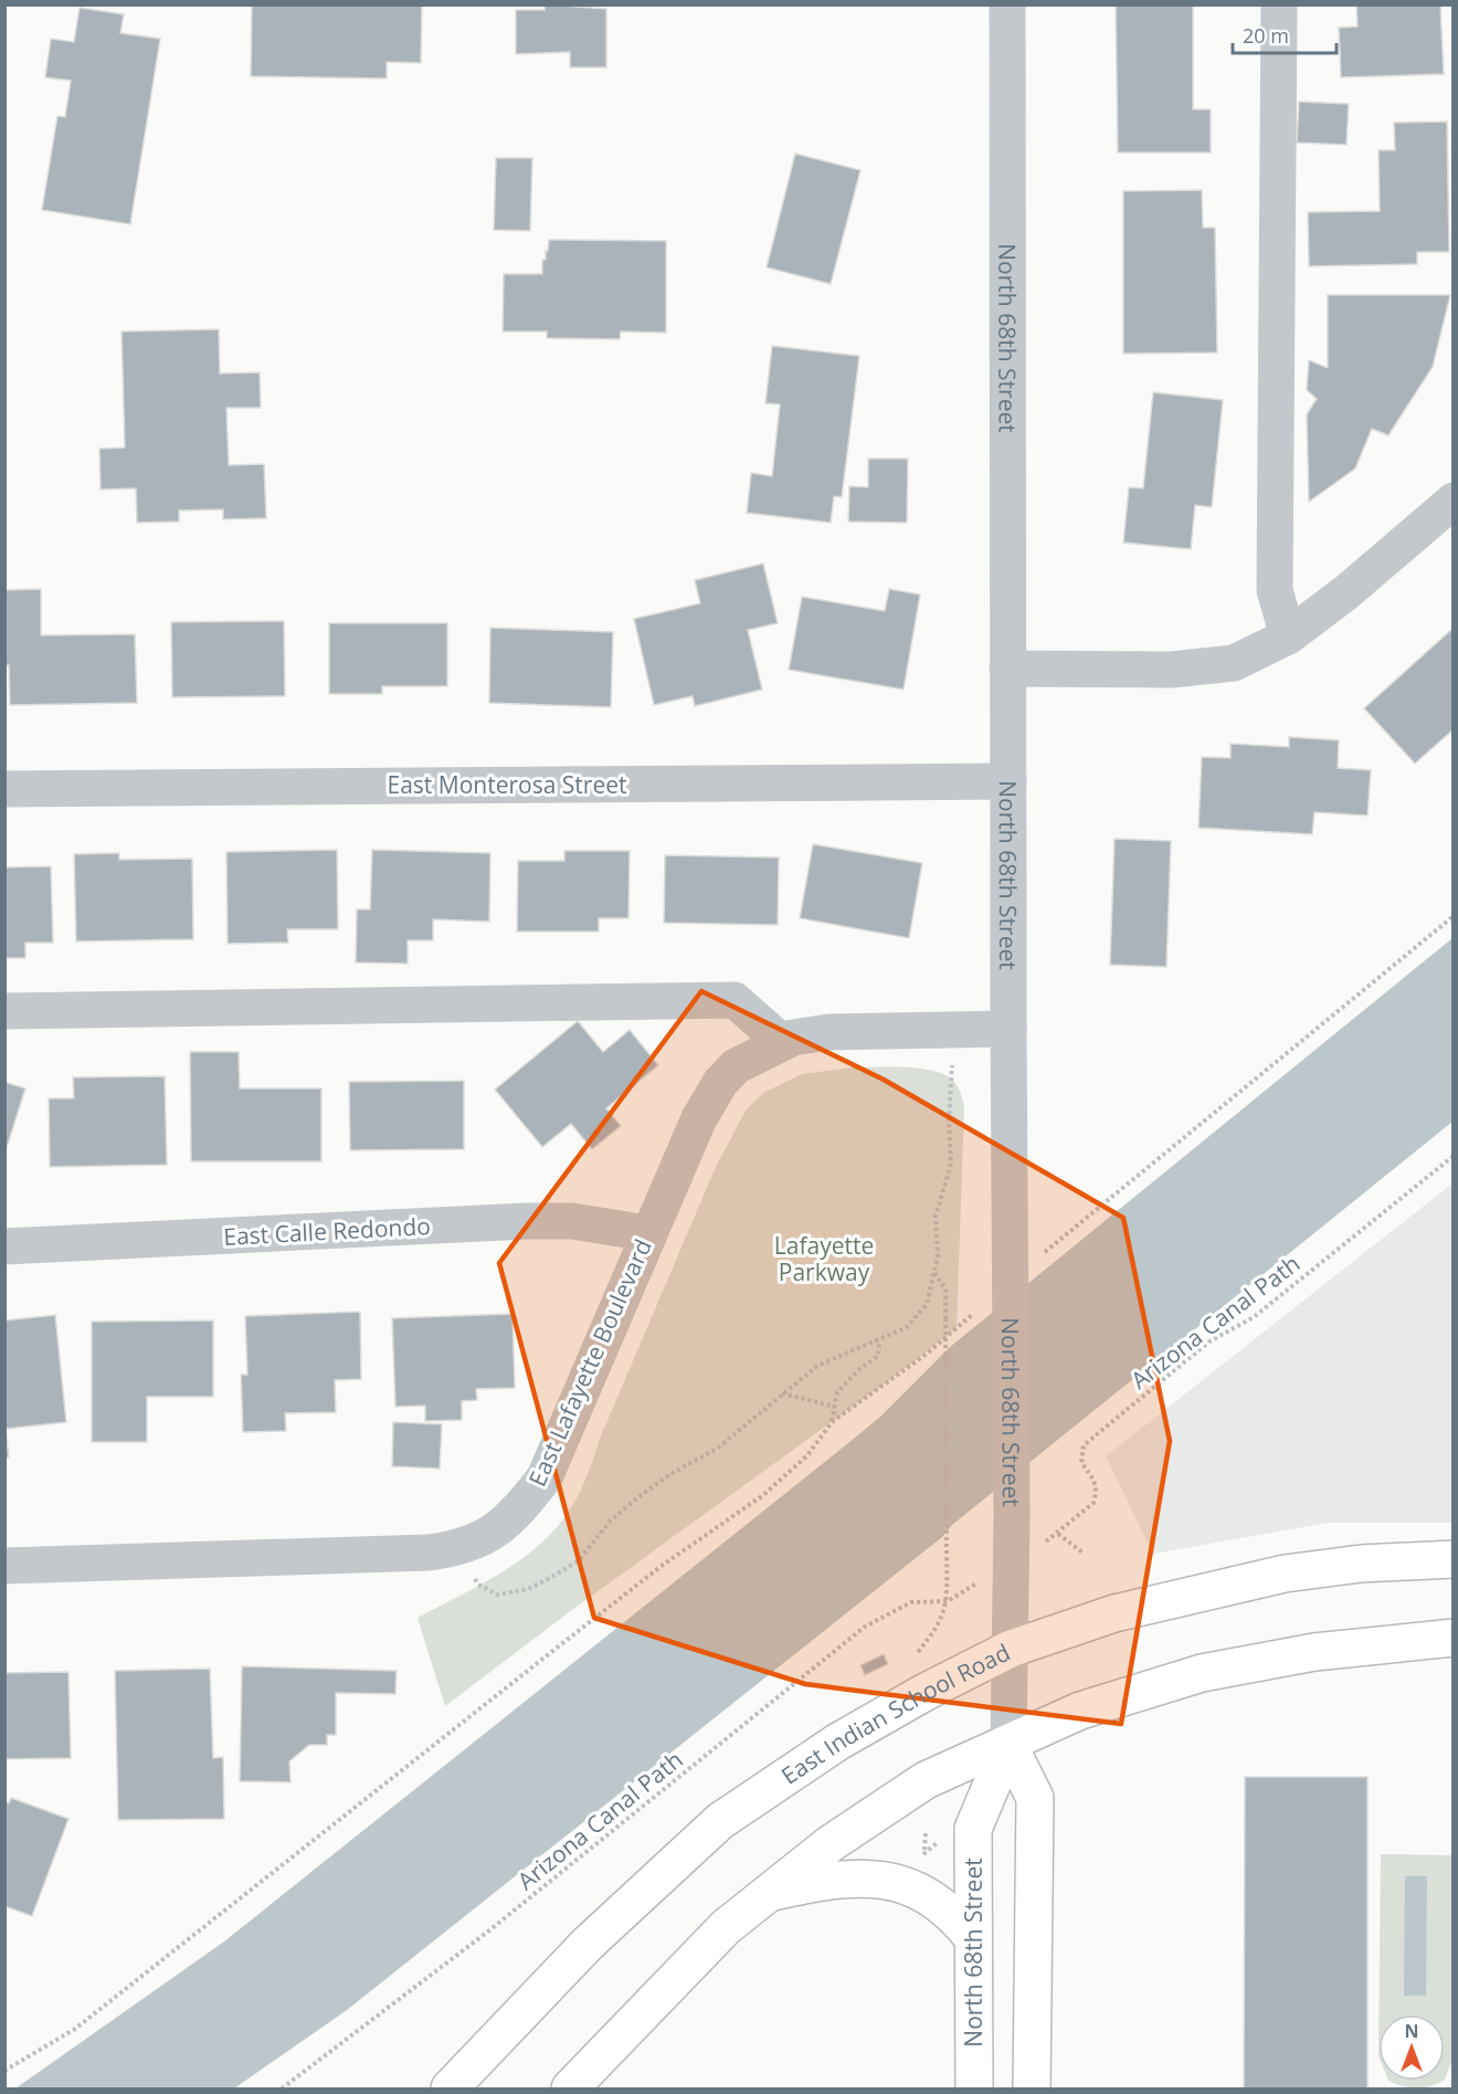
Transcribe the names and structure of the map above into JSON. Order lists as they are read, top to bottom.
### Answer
{
  "streets": {
    "main road": ["North 68th Street", "East Indian School Road"],
    "street": ["East Monterosa Street", "East Calle Redondo", "East Lafayette Boulevard"],
    "path": ["Arizona Canal Path"]
  },
  "crossings": [
    ["North 68th Street", "East Monterosa Street"],
    ["North 68th Street", "East Lafayette Boulevard"],
    ["North 68th Street", "East Indian School Road"],
    ["East Calle Redondo", "East Lafayette Boulevard"]
  ],
  "parks": ["Lafayette Parkway"],
  "scale_bar": "20 m",
  "north": "top"
}
